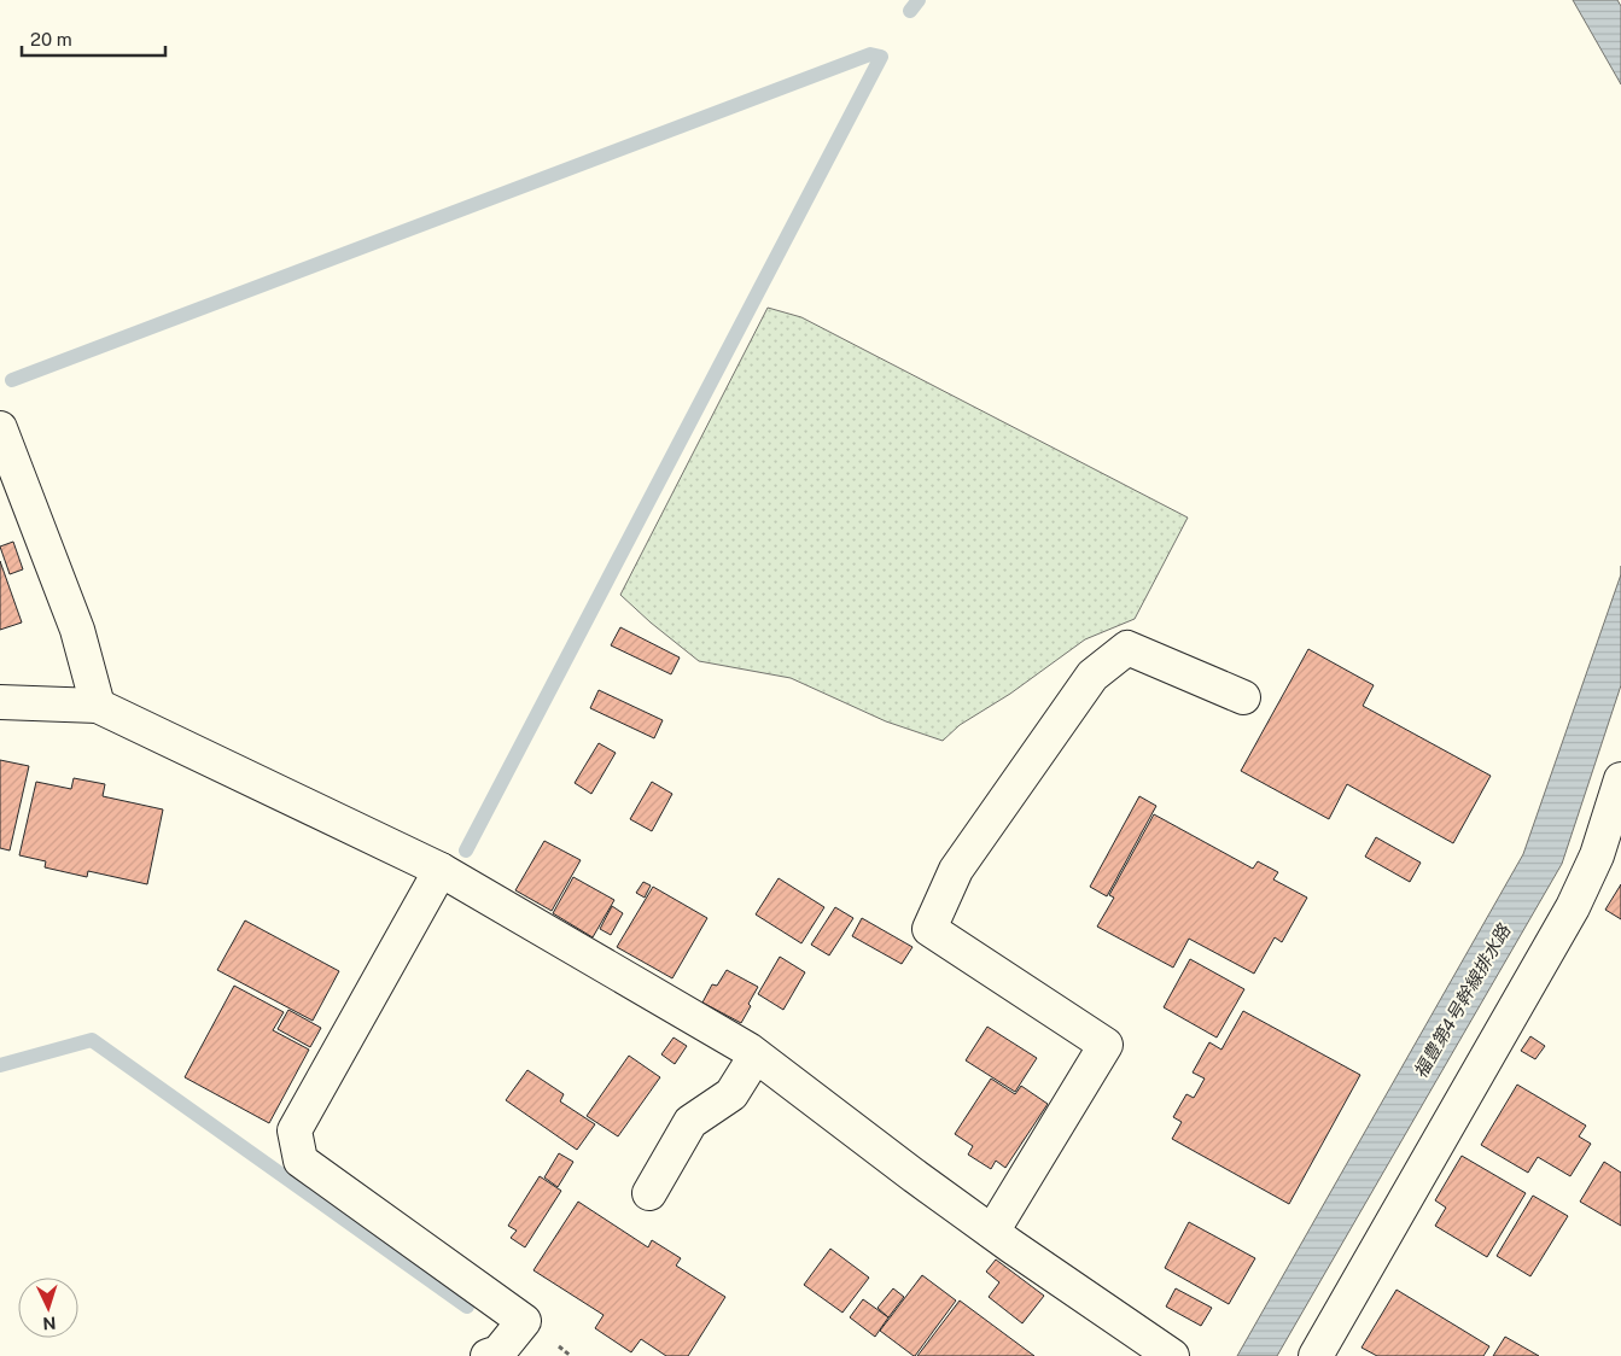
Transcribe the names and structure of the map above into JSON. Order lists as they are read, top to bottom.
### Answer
{
  "water": ["福豊第4号幹線排水路"],
  "scale_bar": "20 m",
  "north": "bottom"
}
